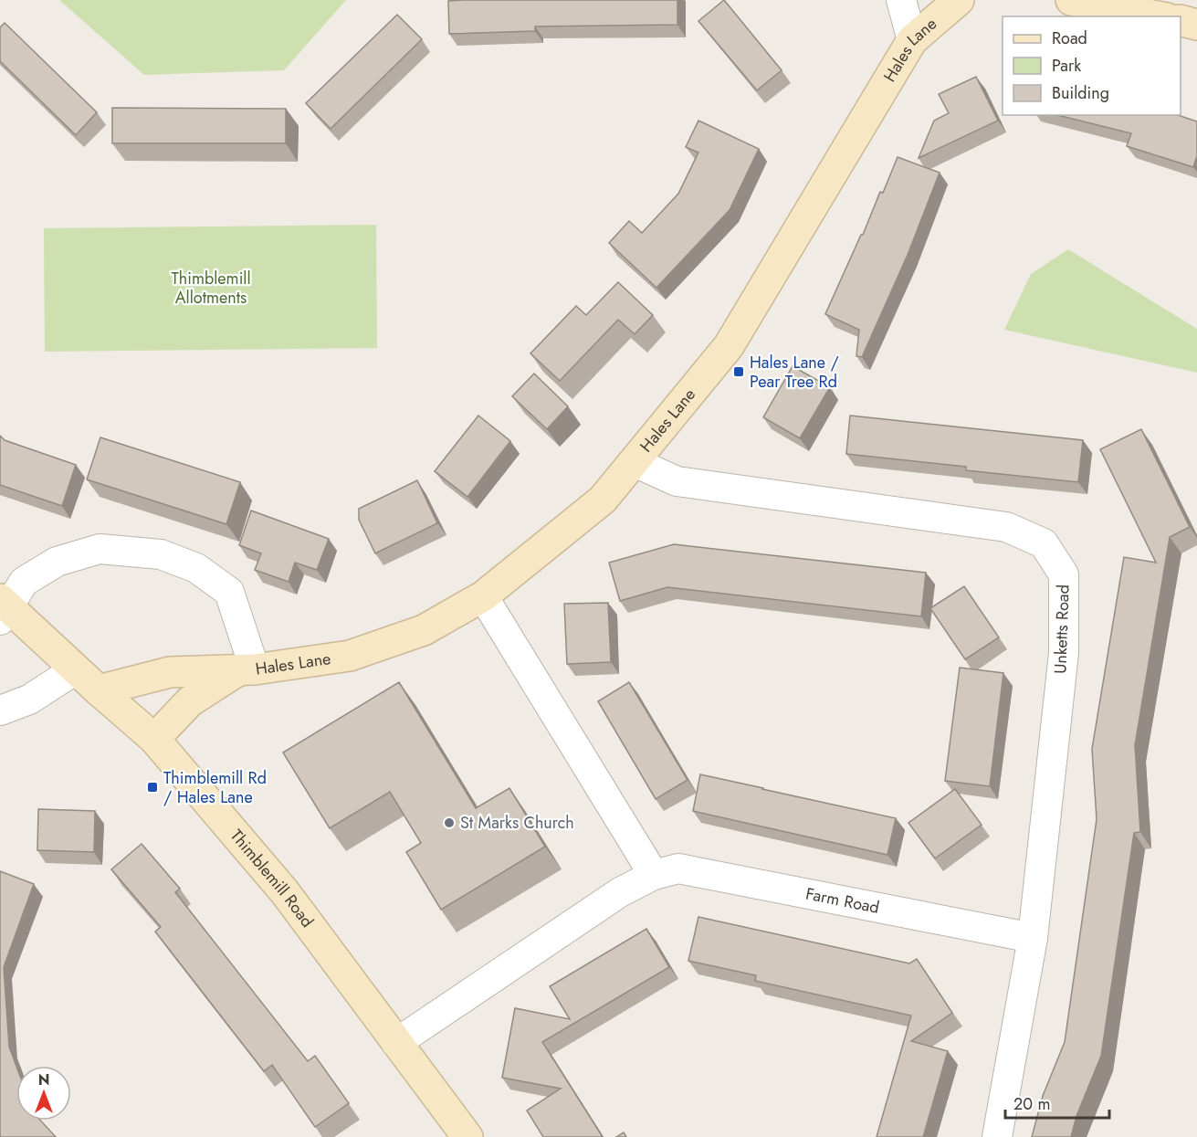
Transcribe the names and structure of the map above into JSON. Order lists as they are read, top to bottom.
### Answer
{
  "streets": {
    "street": [
      "Hales Lane",
      "Unketts Road",
      "Thimblemill Road",
      "Farm Road"
    ]
  },
  "crossings": [
    ["Hales Lane", "Unketts Road"],
    ["Hales Lane", "Thimblemill Road"],
    ["Unketts Road", "Farm Road"],
    ["Thimblemill Road", "Farm Road"]
  ],
  "parks": ["Thimblemill Allotments"],
  "places": {
    "transit": ["Hales Lane / Pear Tree Rd", "Thimblemill Rd / Hales Lane"],
    "other": ["St Marks Church"]
  },
  "legend": ["Road", "Park", "Building"],
  "scale_bar": "20 m",
  "north": "top"
}
